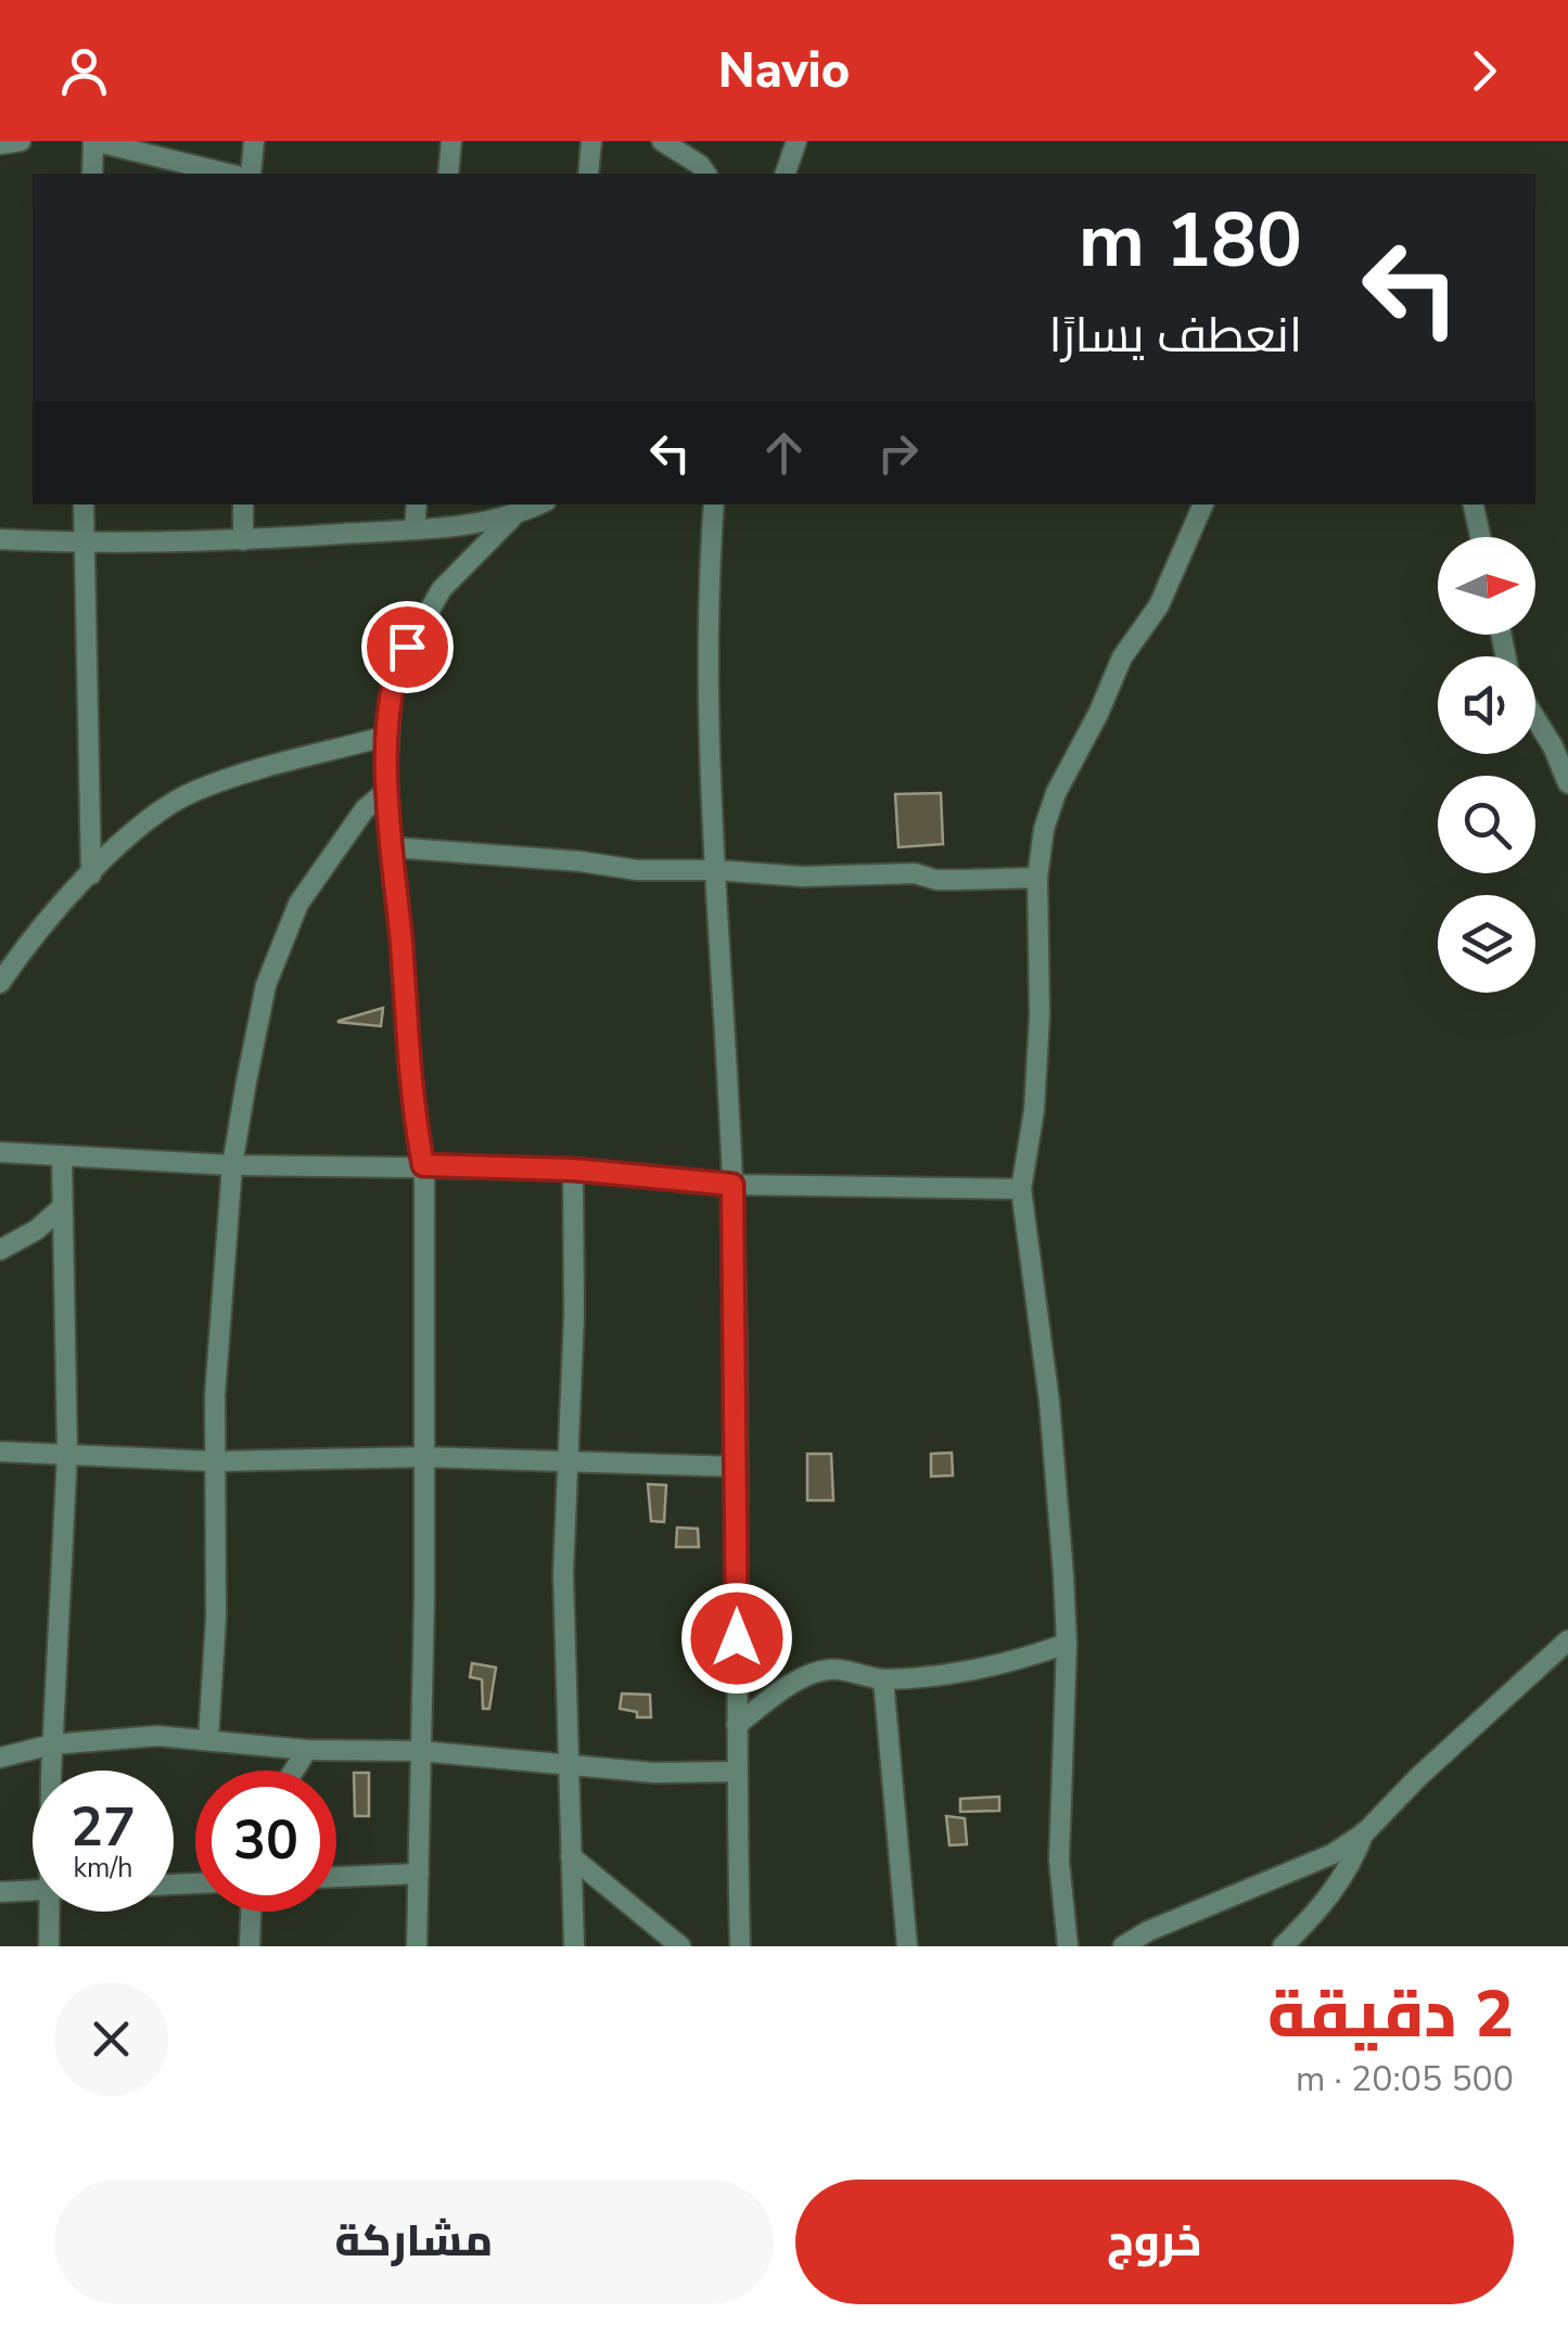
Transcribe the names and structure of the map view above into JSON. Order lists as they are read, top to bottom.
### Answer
{
  "north": "right",
  "page": {
    "header": "Navio",
    "turn": ["180 m", "انعطف يسارًا"],
    "speed": "27 km/h",
    "limit": "30",
    "heading": ["2 دقيقة", "500 m · 20:05"],
    "buttons": ["خروج", "مشاركة"]
  }
}
